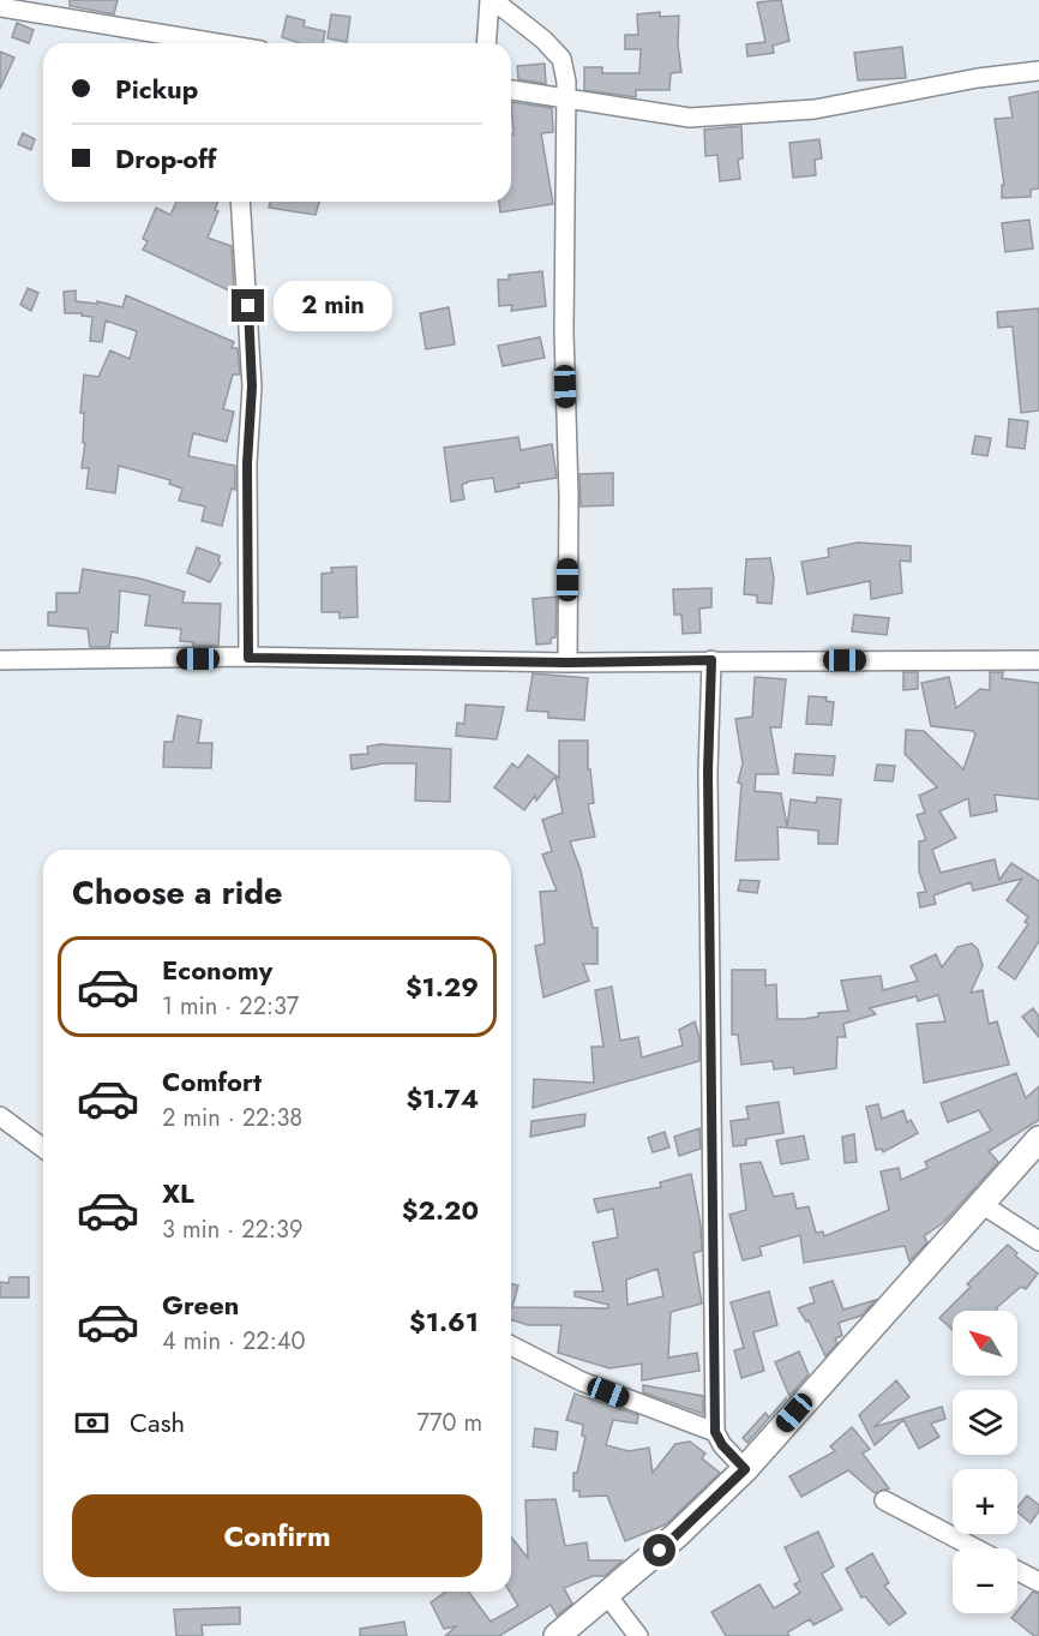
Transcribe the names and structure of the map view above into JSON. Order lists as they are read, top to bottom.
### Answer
{
  "north": "top left",
  "page": {
    "banner": ["Pickup", "Drop-off"],
    "bubble": "2 min",
    "heading": "Choose a ride",
    "list": [
      {
        "name": "Economy",
        "note": "1 min · 22:37",
        "value": "$1.29"
      },
      {
        "name": "Comfort",
        "note": "2 min · 22:38",
        "value": "$1.74"
      },
      {
        "name": "XL",
        "note": "3 min · 22:39",
        "value": "$2.20"
      },
      {
        "name": "Green",
        "note": "4 min · 22:40",
        "value": "$1.61"
      }
    ],
    "map_buttons": ["+", "−"],
    "pay": ["Cash", "770 m"],
    "buttons": "Confirm"
  }
}
